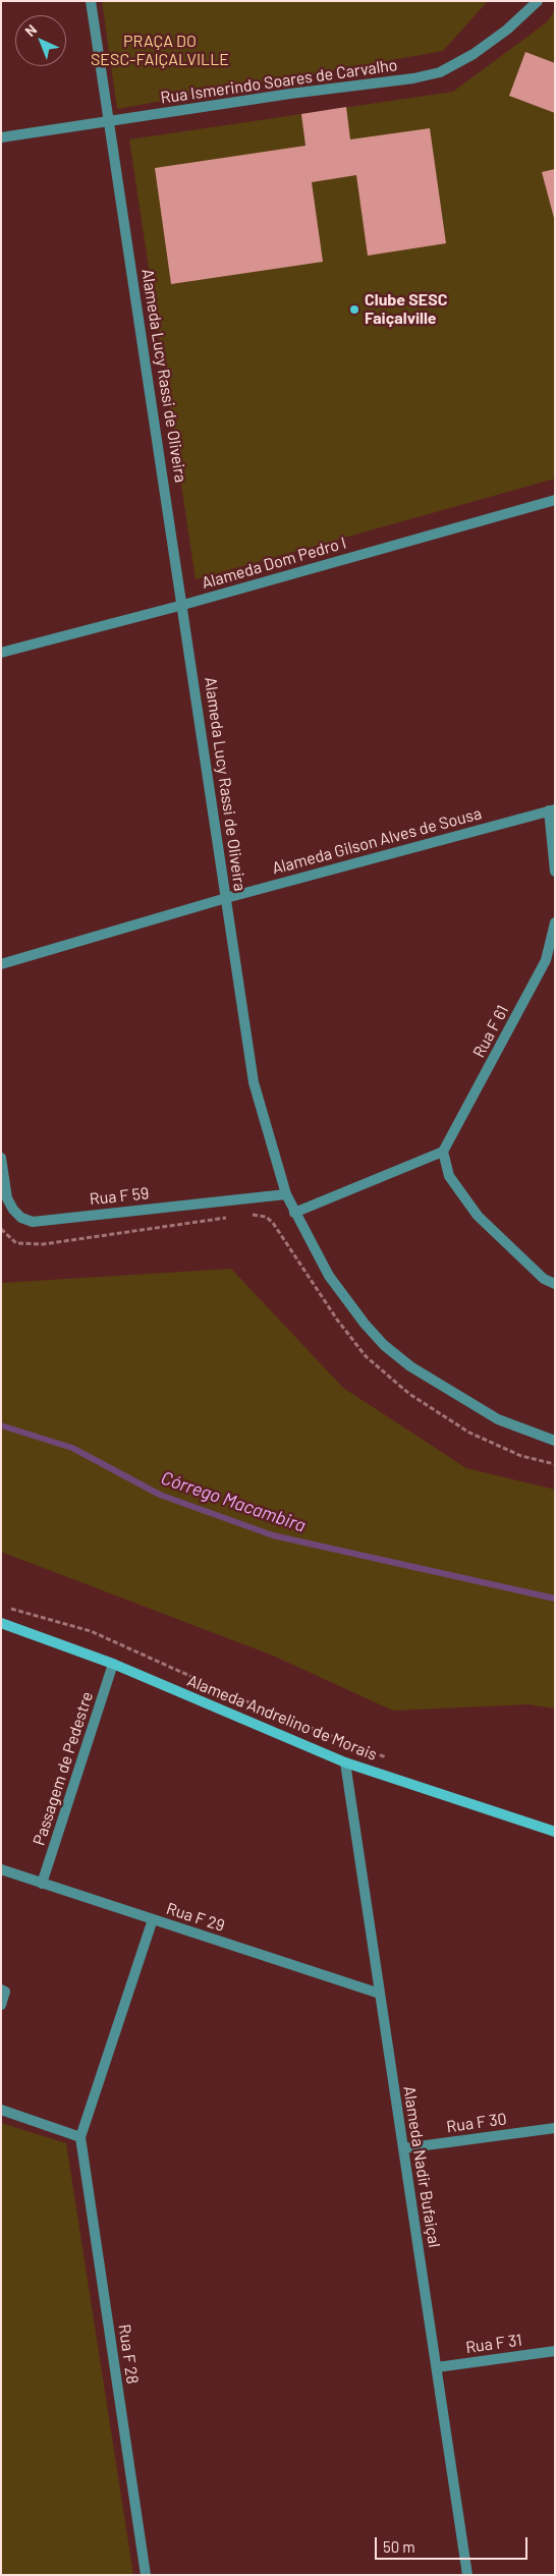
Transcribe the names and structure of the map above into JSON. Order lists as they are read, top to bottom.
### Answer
{
  "streets": {
    "street": [
      "Rua Ismerindo Soares de Carvalho",
      "Alameda Lucy Rassi de Oliveira",
      "Alameda Dom Pedro I",
      "Alameda Gilson Alves de Sousa",
      "Rua F 61",
      "Rua F 59",
      "Alameda Andrelino de Morais",
      "Passagem de Pedestre",
      "Rua F 29",
      "Rua F 30",
      "Alameda Nadir Bufaiçal",
      "Rua F 31",
      "Rua F 28"
    ]
  },
  "crossings": [
    ["Rua Ismerindo Soares de Carvalho", "Alameda Lucy Rassi de Oliveira"],
    ["Alameda Lucy Rassi de Oliveira", "Alameda Dom Pedro I"],
    ["Alameda Lucy Rassi de Oliveira", "Alameda Gilson Alves de Sousa"],
    ["Alameda Lucy Rassi de Oliveira", "Rua F 59"],
    ["Alameda Andrelino de Morais", "Passagem de Pedestre"],
    ["Alameda Andrelino de Morais", "Alameda Nadir Bufaiçal"],
    ["Passagem de Pedestre", "Rua F 29"],
    ["Rua F 29", "Alameda Nadir Bufaiçal"],
    ["Rua F 29", "Rua F 28"],
    ["Rua F 30", "Alameda Nadir Bufaiçal"],
    ["Alameda Nadir Bufaiçal", "Rua F 31"]
  ],
  "water": ["Córrego Macambira"],
  "parks": ["PRAÇA DO SESC-FAIÇALVILLE"],
  "places": ["Clube SESC Faiçalville"],
  "scale_bar": "50 m",
  "north": "top left"
}
